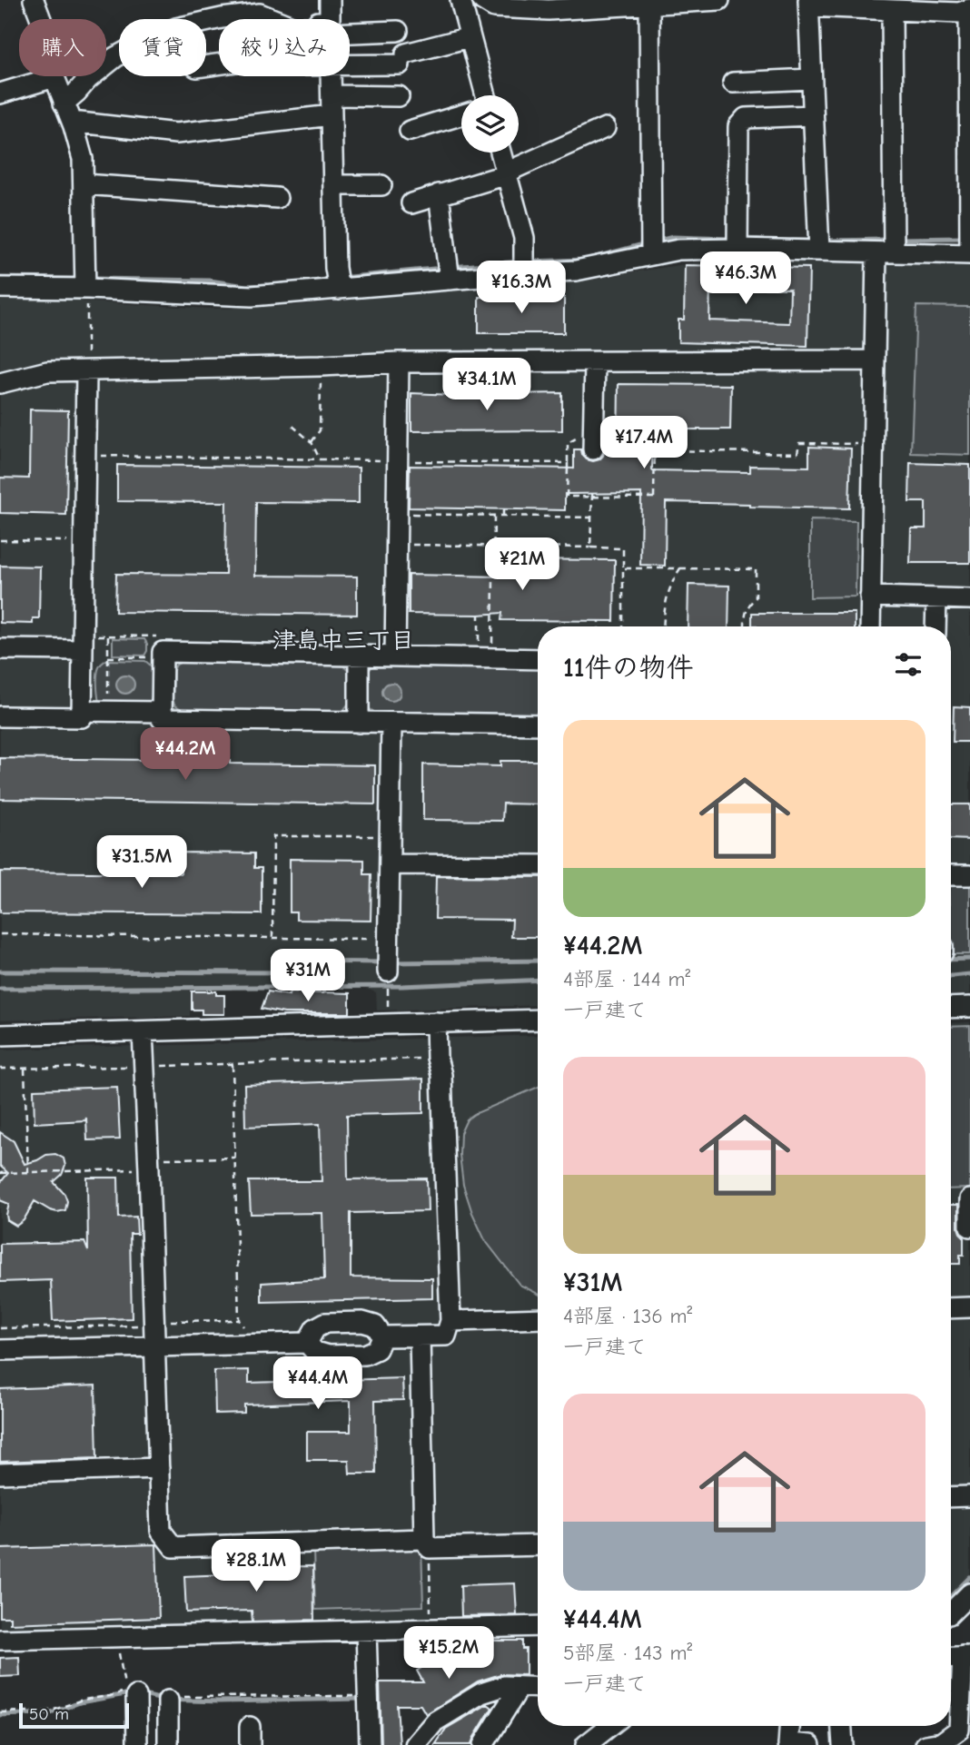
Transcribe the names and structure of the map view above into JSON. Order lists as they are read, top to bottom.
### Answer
{
  "districts": ["津島中三丁目"],
  "scale_bar": "50 m",
  "page": {
    "chip": ["購入", "賃貸", "絞り込み"],
    "price": [
      "¥46.3M",
      "¥16.3M",
      "¥34.1M",
      "¥17.4M",
      "¥21M",
      "¥44.2M",
      "¥31.5M",
      "¥31M",
      "¥44.4M",
      "¥28.1M",
      "¥15.2M"
    ],
    "heading": "11件の物件",
    "list": [
      {
        "name": "¥44.2M",
        "note": "4部屋 · 144 m² · 一戸建て"
      },
      {
        "name": "¥31M",
        "note": "4部屋 · 136 m² · 一戸建て"
      },
      {
        "name": "¥44.4M",
        "note": "5部屋 · 143 m² · 一戸建て"
      }
    ],
    "scale": "50 m"
  }
}
